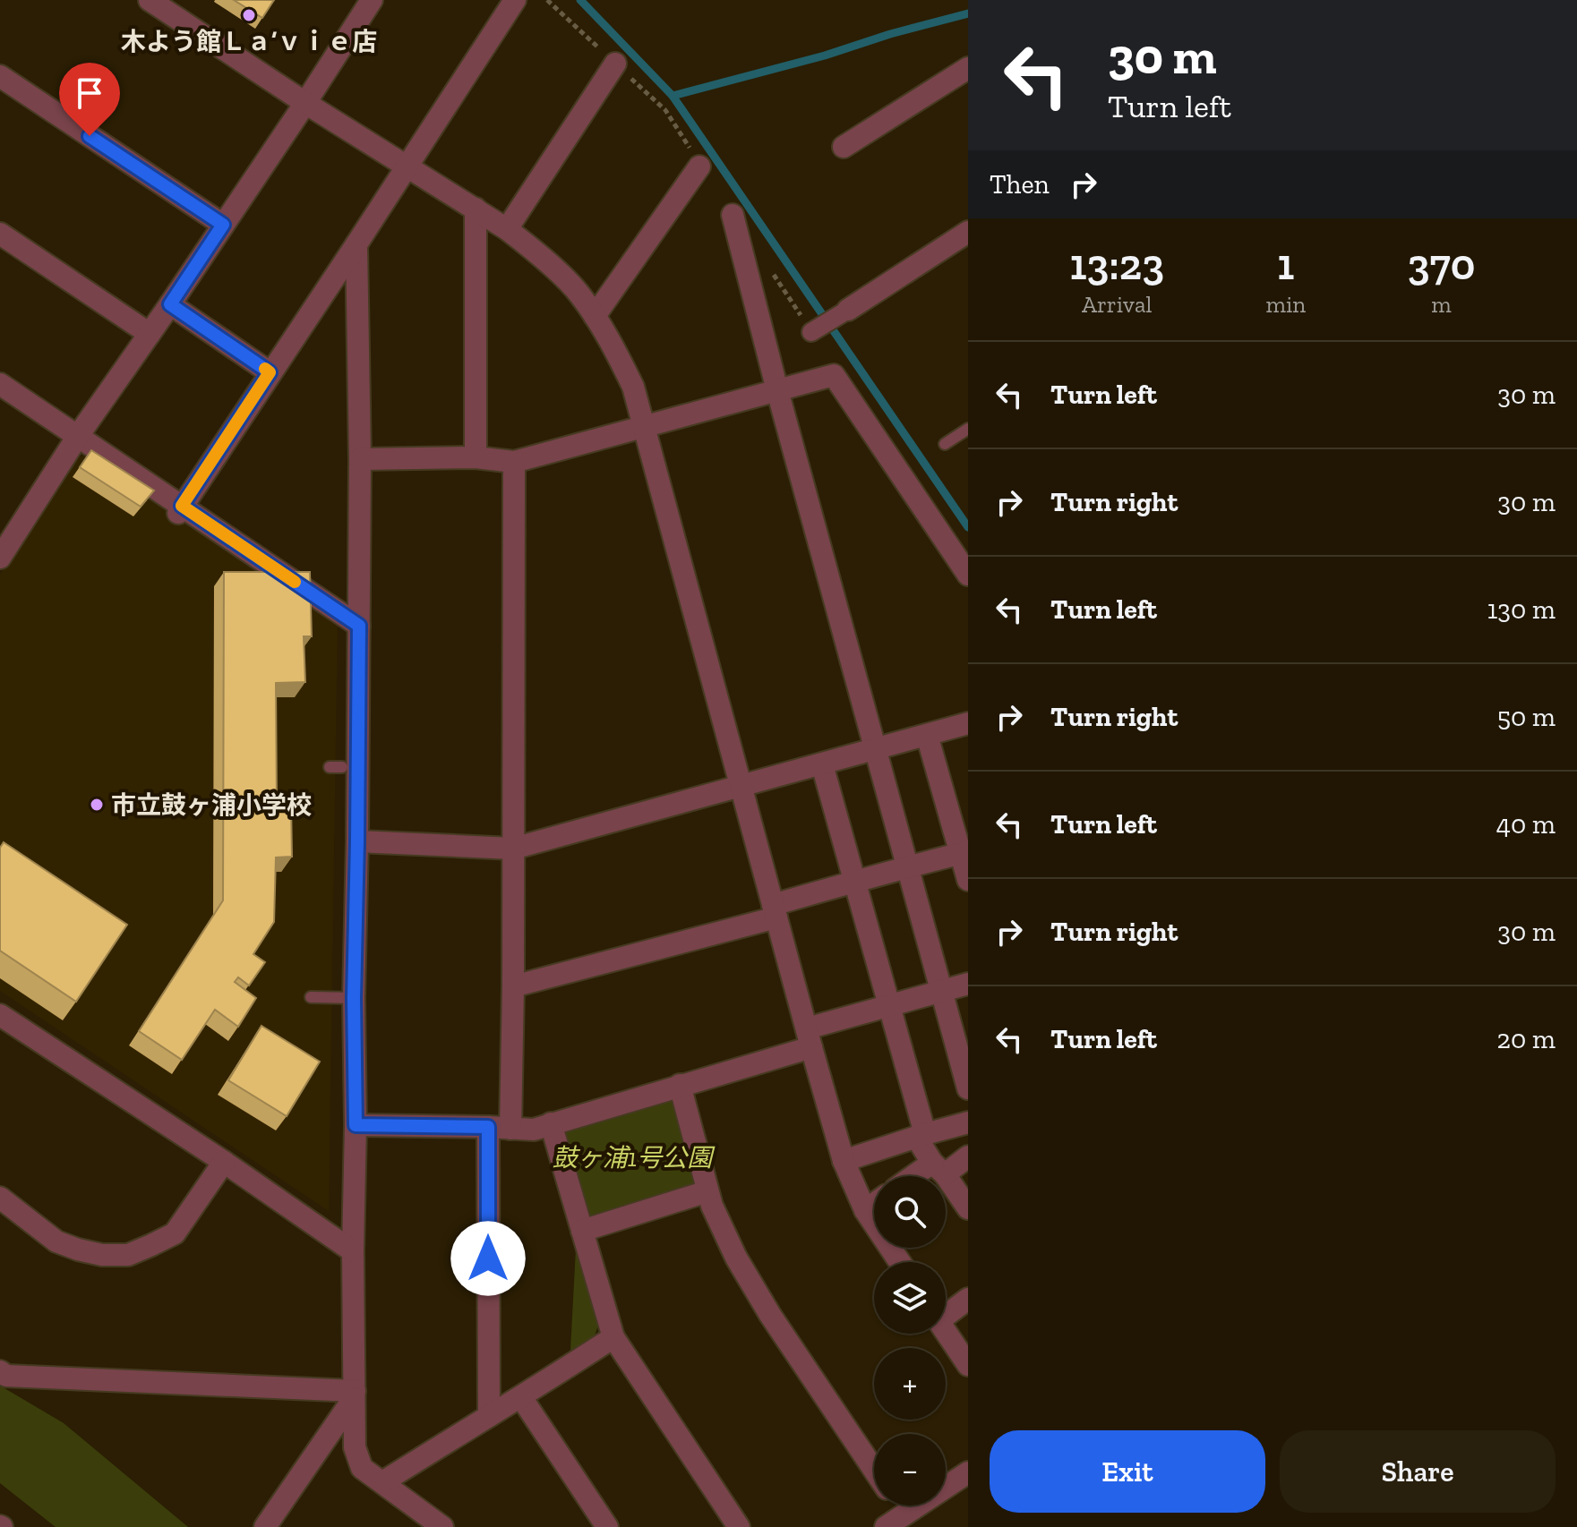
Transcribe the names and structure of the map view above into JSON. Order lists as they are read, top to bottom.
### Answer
{
  "parks": ["鼓ヶ浦1号公園"],
  "places": ["木よう館Ｌａ’ｖｉｅ店", "市立鼓ヶ浦小学校"],
  "page": {
    "turn": ["30 m", "Turn left"],
    "then": "Then",
    "eta": [
      "13:23",
      "Arrival",
      "1",
      "min",
      "370",
      "m"
    ],
    "list": [
      {
        "name": "Turn left",
        "value": "30 m"
      },
      {
        "name": "Turn right",
        "value": "30 m"
      },
      {
        "name": "Turn left",
        "value": "130 m"
      },
      {
        "name": "Turn right",
        "value": "50 m"
      },
      {
        "name": "Turn left",
        "value": "40 m"
      },
      {
        "name": "Turn right",
        "value": "30 m"
      },
      {
        "name": "Turn left",
        "value": "20 m"
      }
    ],
    "map_buttons": ["+", "−"],
    "buttons": ["Exit", "Share"]
  }
}
